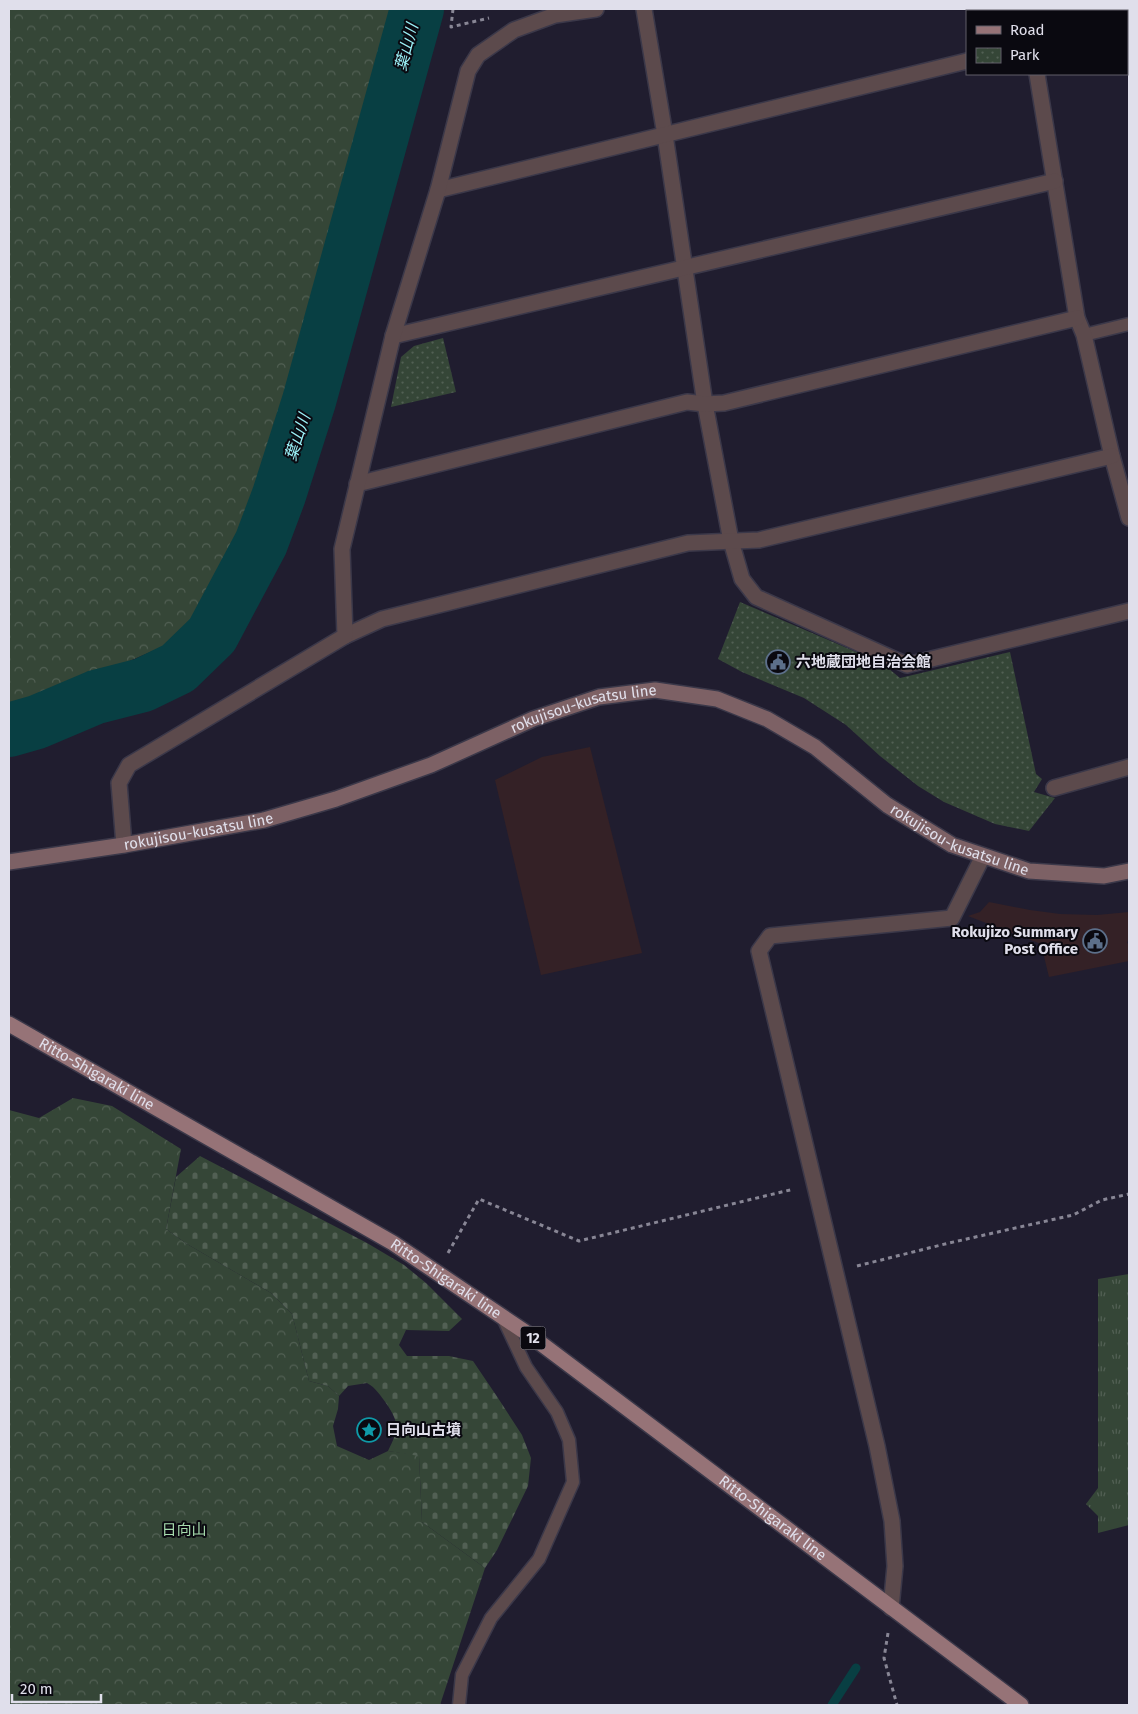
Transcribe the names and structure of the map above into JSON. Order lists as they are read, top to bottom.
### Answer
{
  "streets": {
    "main road": ["rokujisou-kusatsu line", "Ritto-Shigaraki line", "12"]
  },
  "water": ["葉山川"],
  "parks": ["日向山"],
  "places": {
    "public building": ["六地蔵団地自治会館", "Rokujizo Summary Post Office"],
    "place": ["日向山古墳"]
  },
  "legend": ["Road", "Park"],
  "scale_bar": "20 m"
}
